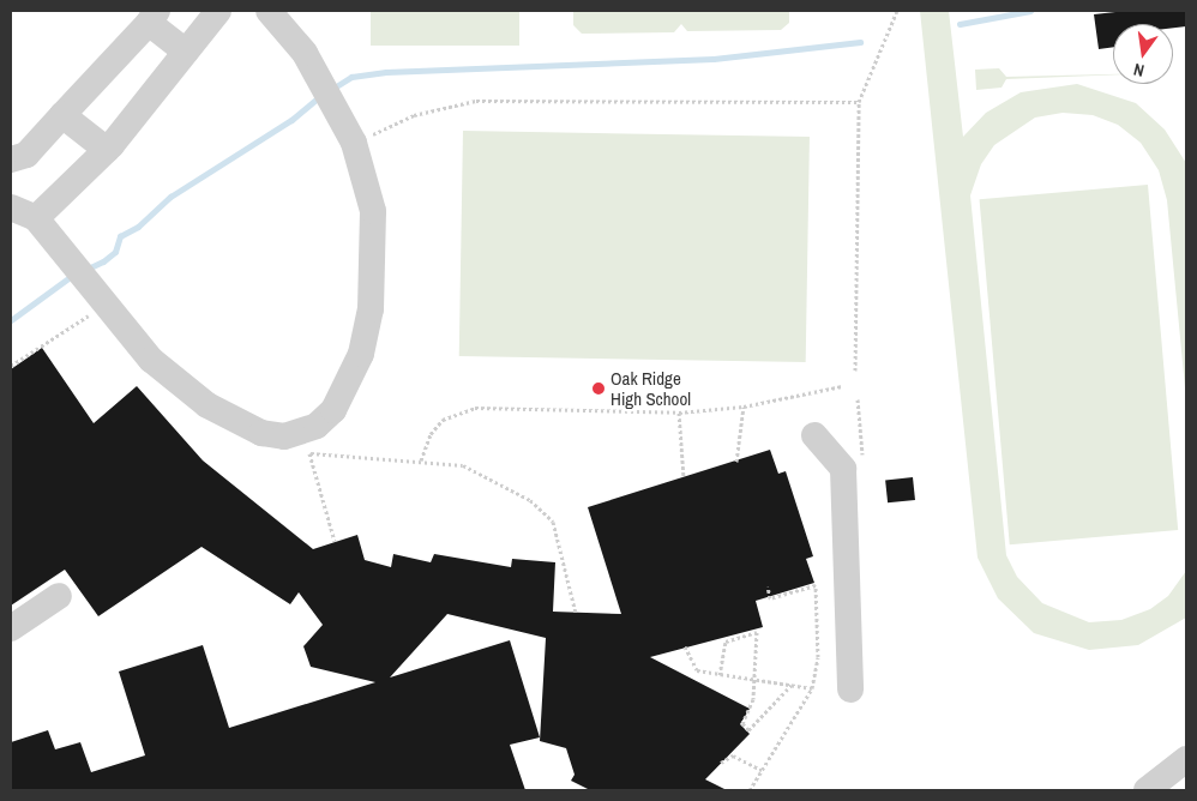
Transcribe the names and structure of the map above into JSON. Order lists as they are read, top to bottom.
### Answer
{
  "places": ["Oak Ridge High School"],
  "north": "bottom"
}
